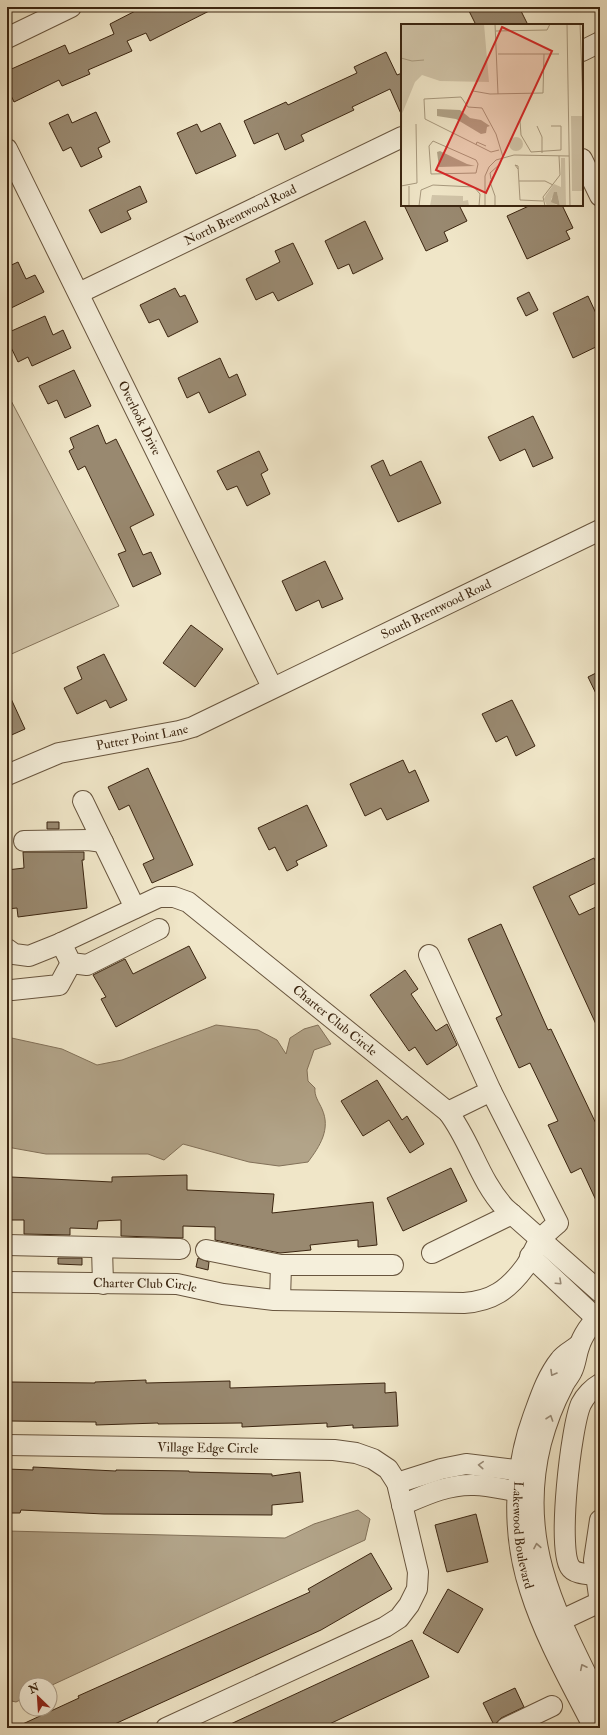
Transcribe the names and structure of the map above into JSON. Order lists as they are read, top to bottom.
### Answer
{
  "streets": {
    "street": [
      "North Brentwood Road",
      "Overlook Drive",
      "South Brentwood Road",
      "Putter Point Lane",
      "Charter Club Circle",
      "Village Edge Circle",
      "Lakewood Boulevard"
    ]
  },
  "crossings": [
    ["North Brentwood Road", "Overlook Drive"],
    ["Overlook Drive", "South Brentwood Road"],
    ["Overlook Drive", "Putter Point Lane"],
    ["South Brentwood Road", "Putter Point Lane"],
    ["Charter Club Circle", "Lakewood Boulevard"]
  ],
  "north": "top left"
}
